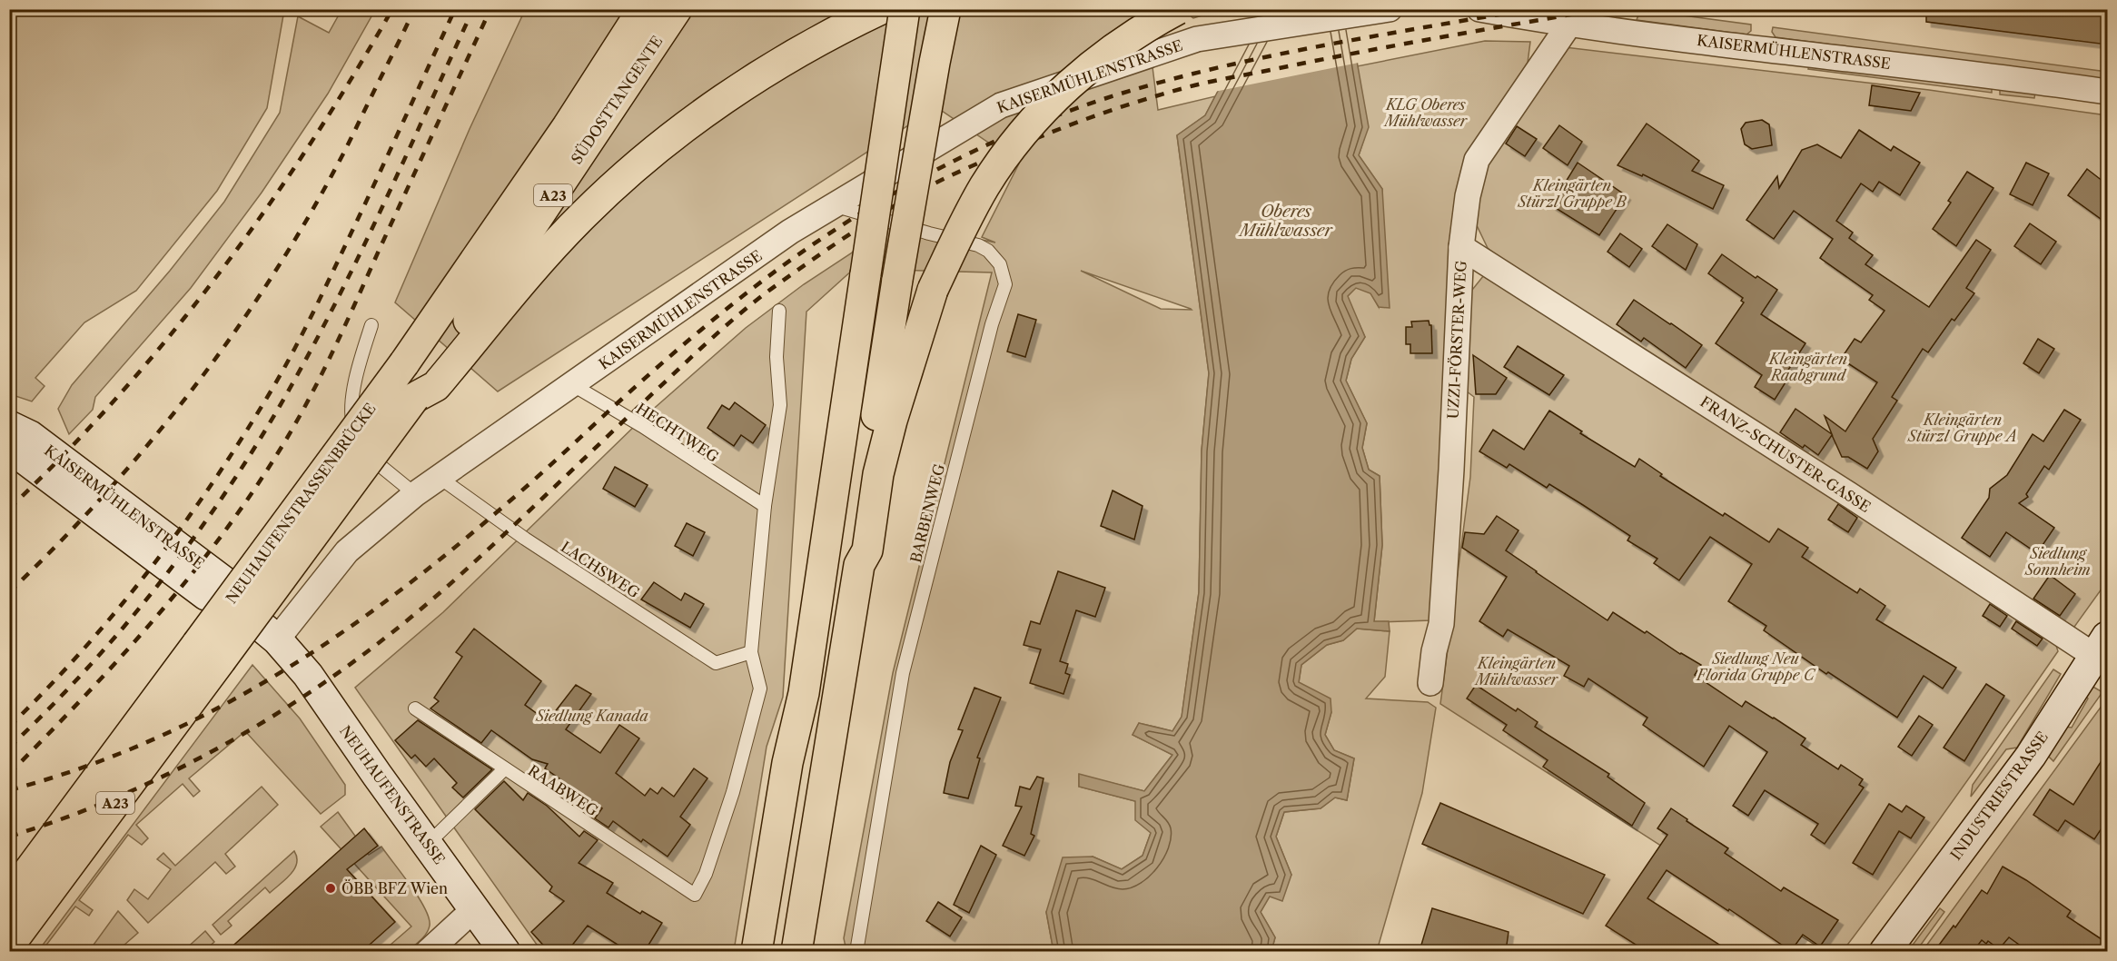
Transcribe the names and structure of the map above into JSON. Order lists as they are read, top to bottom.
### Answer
{
  "streets": {
    "highway": ["SÜDOSTTANGENTE", "A23", "NEUHAUFENSTRASSENBRÜCKE"],
    "street": [
      "KAISERMÜHLENSTRASSE",
      "UZZI-FÖRSTER-WEG",
      "FRANZ-SCHUSTER-GASSE",
      "NEUHAUFENSTRASSE",
      "INDUSTRIESTRASSE"
    ],
    "lane": [
      "HECHTWEG",
      "BARBENWEG",
      "LACHSWEG",
      "RAABWEG"
    ]
  },
  "crossings": [
    ["KAISERMÜHLENSTRASSE", "UZZI-FÖRSTER-WEG"],
    ["KAISERMÜHLENSTRASSE", "HECHTWEG"],
    ["KAISERMÜHLENSTRASSE", "BARBENWEG"],
    ["KAISERMÜHLENSTRASSE", "LACHSWEG"],
    ["KAISERMÜHLENSTRASSE", "NEUHAUFENSTRASSE"],
    ["SÜDOSTTANGENTE", "NEUHAUFENSTRASSENBRÜCKE"],
    ["A23", "NEUHAUFENSTRASSENBRÜCKE"],
    ["UZZI-FÖRSTER-WEG", "FRANZ-SCHUSTER-GASSE"],
    ["FRANZ-SCHUSTER-GASSE", "INDUSTRIESTRASSE"],
    ["LACHSWEG", "RAABWEG"]
  ],
  "water": ["Oberes Mühlwasser"],
  "parks": [
    "KLG Oberes Mühlwasser",
    "Kleingärten Stürzl Gruppe B",
    "Kleingärten Raabgrund",
    "Kleingärten Stürzl Gruppe A",
    "Siedlung Sonnheim",
    "Siedlung Neu Florida Gruppe C",
    "Kleingärten Mühlwasser",
    "Siedlung Kanada"
  ],
  "places": ["ÖBB BFZ Wien"]
}
